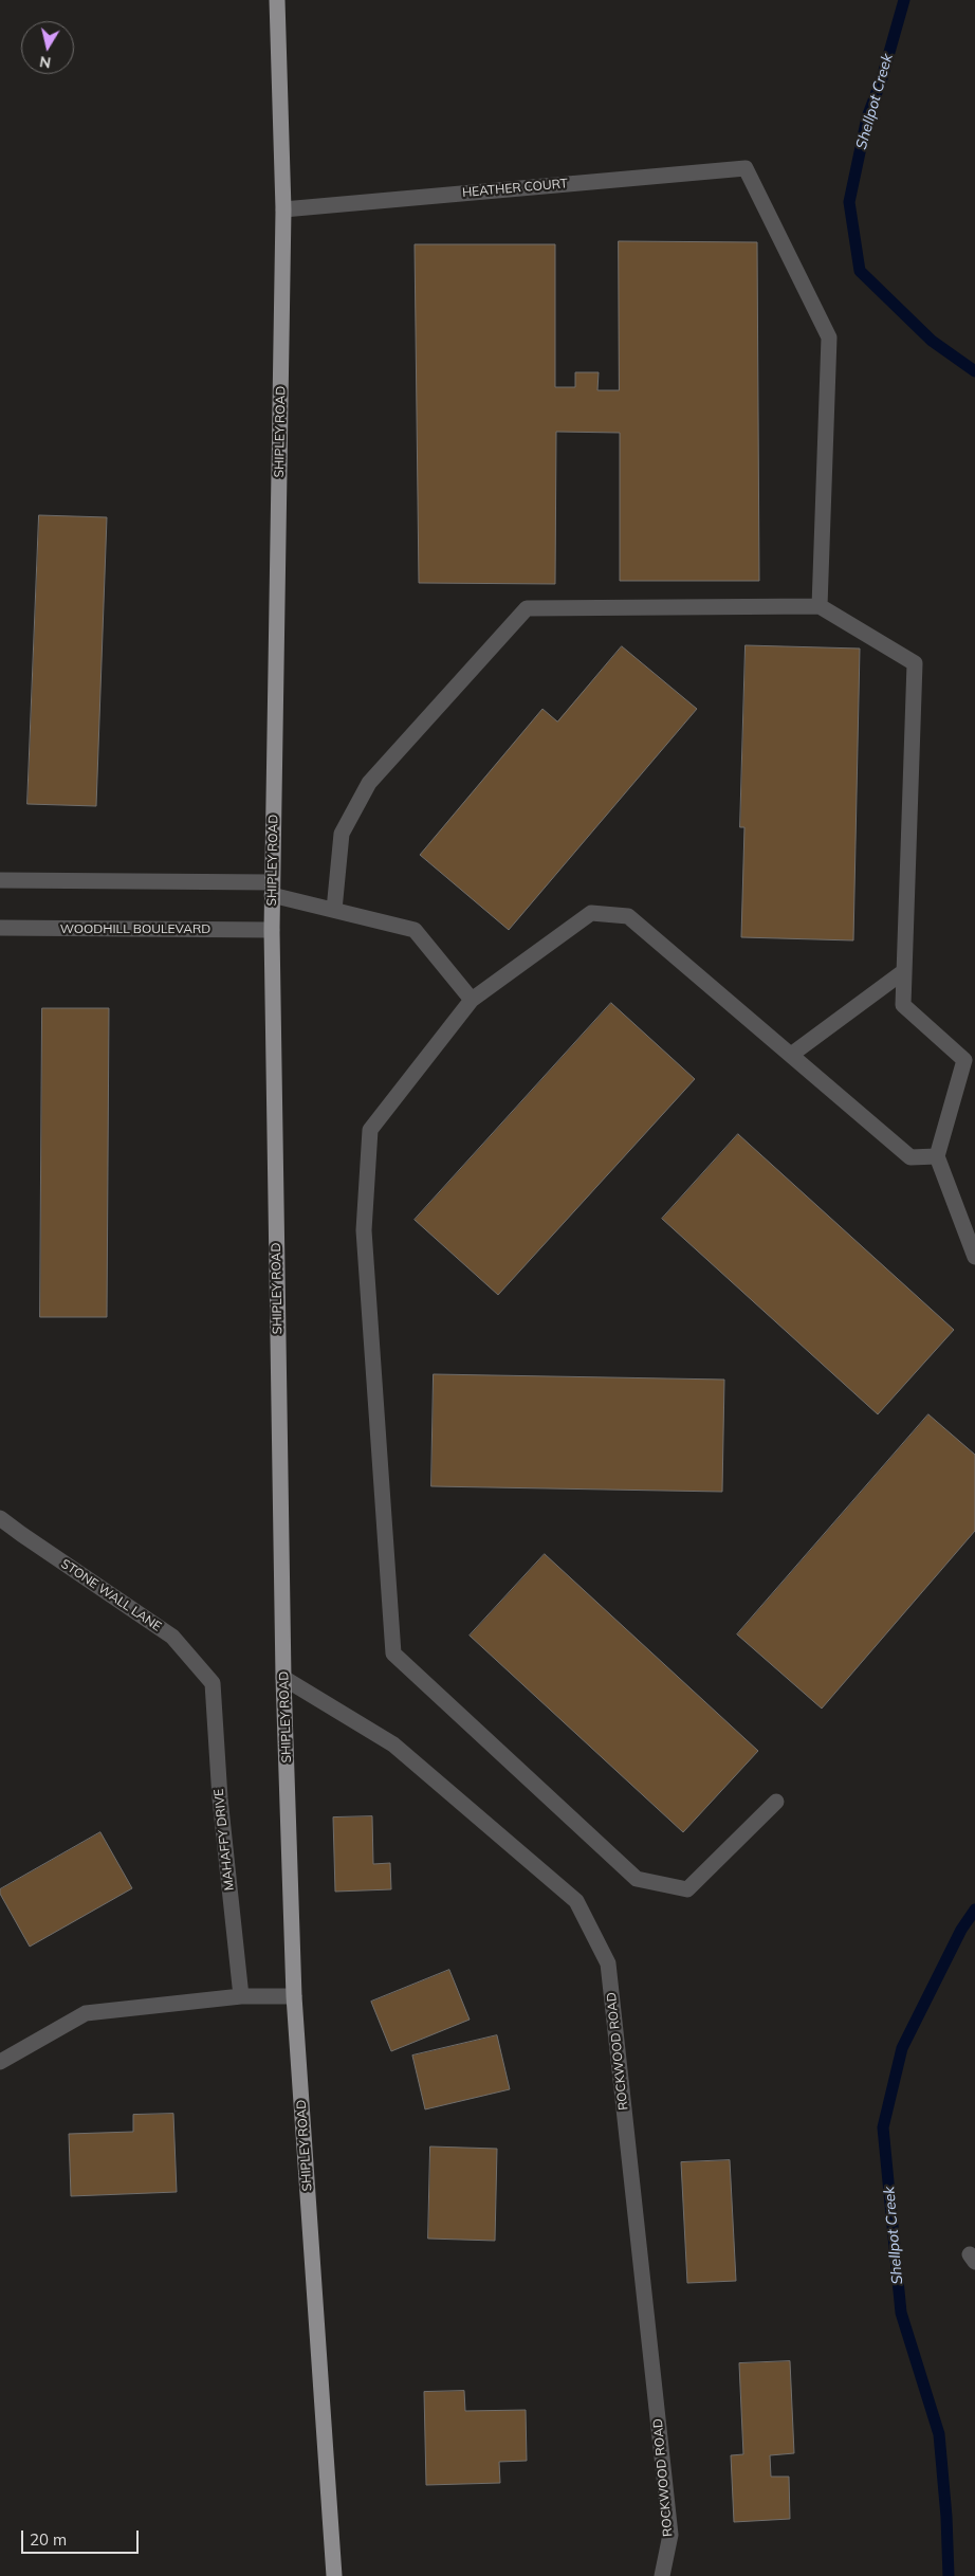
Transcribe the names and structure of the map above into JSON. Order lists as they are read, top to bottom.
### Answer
{
  "streets": {
    "main road": ["SHIPLEY ROAD"],
    "street": [
      "HEATHER COURT",
      "WOODHILL BOULEVARD",
      "STONE WALL LANE",
      "MAHAFFY DRIVE",
      "ROCKWOOD ROAD"
    ]
  },
  "crossings": [
    ["HEATHER COURT", "SHIPLEY ROAD"],
    ["SHIPLEY ROAD", "WOODHILL BOULEVARD"],
    ["SHIPLEY ROAD", "ROCKWOOD ROAD"],
    ["STONE WALL LANE", "MAHAFFY DRIVE"]
  ],
  "water": ["Shellpot Creek"],
  "scale_bar": "20 m",
  "north": "bottom"
}
